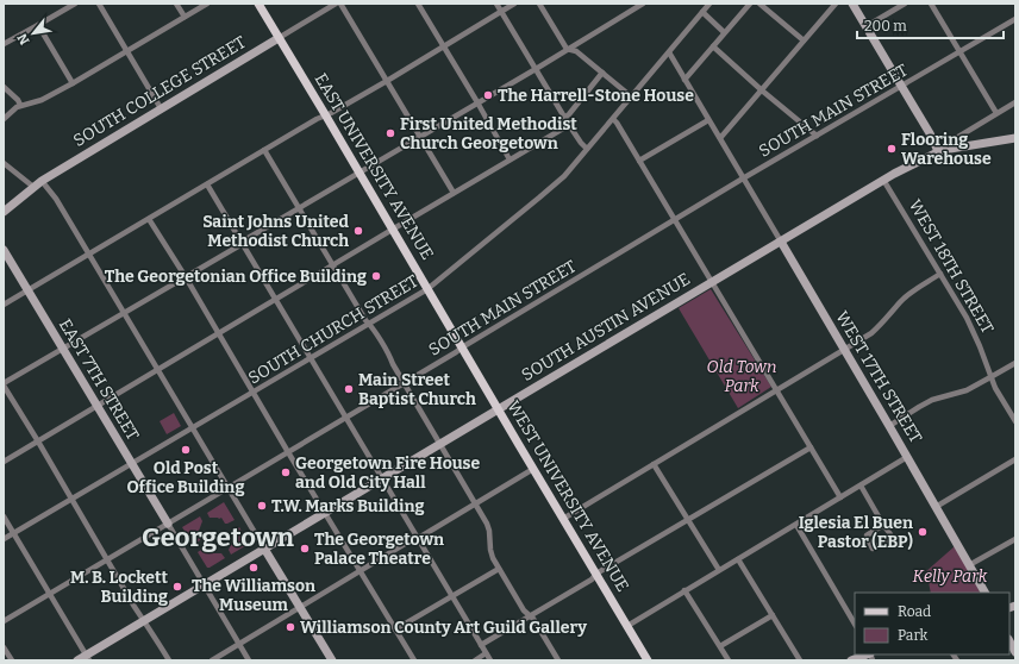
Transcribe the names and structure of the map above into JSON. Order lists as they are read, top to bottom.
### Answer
{
  "streets": {
    "main road": ["EAST UNIVERSITY AVENUE", "WEST UNIVERSITY AVENUE"],
    "street": [
      "SOUTH COLLEGE STREET",
      "SOUTH MAIN STREET",
      "WEST 18TH STREET",
      "SOUTH AUSTIN AVENUE",
      "SOUTH CHURCH STREET",
      "WEST 17TH STREET",
      "EAST 7TH STREET"
    ]
  },
  "crossings": [
    ["SOUTH COLLEGE STREET", "EAST UNIVERSITY AVENUE"],
    ["SOUTH MAIN STREET", "EAST UNIVERSITY AVENUE"],
    ["SOUTH MAIN STREET", "WEST 17TH STREET"],
    ["SOUTH MAIN STREET", "EAST 7TH STREET"],
    ["SOUTH MAIN STREET", "WEST UNIVERSITY AVENUE"],
    ["EAST UNIVERSITY AVENUE", "SOUTH CHURCH STREET"],
    ["EAST UNIVERSITY AVENUE", "WEST UNIVERSITY AVENUE"],
    ["WEST 18TH STREET", "SOUTH AUSTIN AVENUE"],
    ["SOUTH AUSTIN AVENUE", "WEST 17TH STREET"],
    ["SOUTH AUSTIN AVENUE", "WEST UNIVERSITY AVENUE"],
    ["SOUTH CHURCH STREET", "WEST 17TH STREET"],
    ["SOUTH CHURCH STREET", "EAST 7TH STREET"]
  ],
  "districts": ["Georgetown"],
  "parks": ["Old Town Park", "Kelly Park"],
  "places": [
    "The Harrell-Stone House",
    "First United Methodist Church Georgetown",
    "Flooring Warehouse",
    "Saint Johns United Methodist Church",
    "The Georgetonian Office Building",
    "Main Street Baptist Church",
    "Old Post Office Building",
    "Georgetown Fire House and Old City Hall",
    "T.W. Marks Building",
    "Iglesia El Buen Pastor (EBP)",
    "The Georgetown Palace Theatre",
    "The Williamson Museum",
    "M. B. Lockett Building",
    "Williamson County Art Guild Gallery"
  ],
  "legend": ["Road", "Park"],
  "scale_bar": "200 m",
  "north": "bottom left"
}
